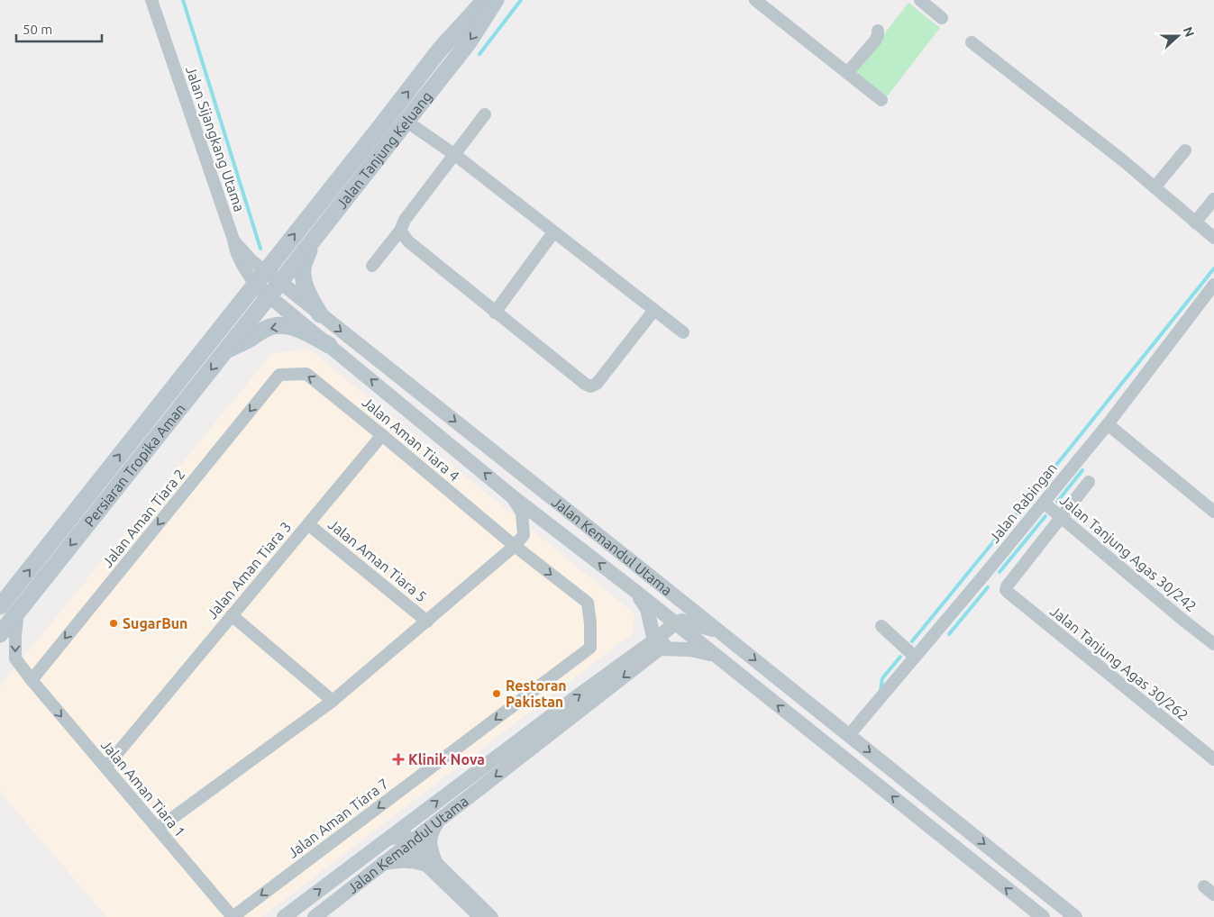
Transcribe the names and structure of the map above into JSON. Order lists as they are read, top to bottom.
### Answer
{
  "streets": {
    "main road": ["Jalan Tanjung Keluang", "Persiaran Tropika Aman"],
    "street": [
      "Jalan Sijangkang Utama",
      "Jalan Aman Tiara 4",
      "Jalan Rabingan",
      "Jalan Aman Tiara 2",
      "Jalan Kemandul Utama",
      "Jalan Tanjung Agas 30/242",
      "Jalan Aman Tiara 5",
      "Jalan Aman Tiara 3",
      "Jalan Tanjung Agas 30/262",
      "Jalan Aman Tiara 1",
      "Jalan Aman Tiara 7"
    ]
  },
  "crossings": [
    ["Jalan Sijangkang Utama", "Jalan Tanjung Keluang"],
    ["Jalan Sijangkang Utama", "Persiaran Tropika Aman"],
    ["Jalan Sijangkang Utama", "Jalan Kemandul Utama"],
    ["Jalan Tanjung Keluang", "Persiaran Tropika Aman"],
    ["Jalan Tanjung Keluang", "Jalan Kemandul Utama"],
    ["Jalan Aman Tiara 4", "Jalan Aman Tiara 2"],
    ["Jalan Aman Tiara 4", "Jalan Aman Tiara 3"],
    ["Jalan Aman Tiara 4", "Jalan Aman Tiara 7"],
    ["Persiaran Tropika Aman", "Jalan Kemandul Utama"],
    ["Persiaran Tropika Aman", "Jalan Aman Tiara 1"],
    ["Jalan Rabingan", "Jalan Tanjung Agas 30/242"],
    ["Jalan Aman Tiara 2", "Jalan Aman Tiara 1"],
    ["Jalan Tanjung Agas 30/242", "Jalan Tanjung Agas 30/262"],
    ["Jalan Aman Tiara 5", "Jalan Aman Tiara 3"],
    ["Jalan Aman Tiara 3", "Jalan Aman Tiara 1"],
    ["Jalan Aman Tiara 1", "Jalan Aman Tiara 7"]
  ],
  "one_way": ["Jalan Aman Tiara 4", "Jalan Aman Tiara 2", "Jalan Aman Tiara 1"],
  "places": {
    "other": ["SugarBun", "Restoran Pakistan"],
    "health": ["Klinik Nova"]
  },
  "scale_bar": "50 m",
  "north": "right"
}
